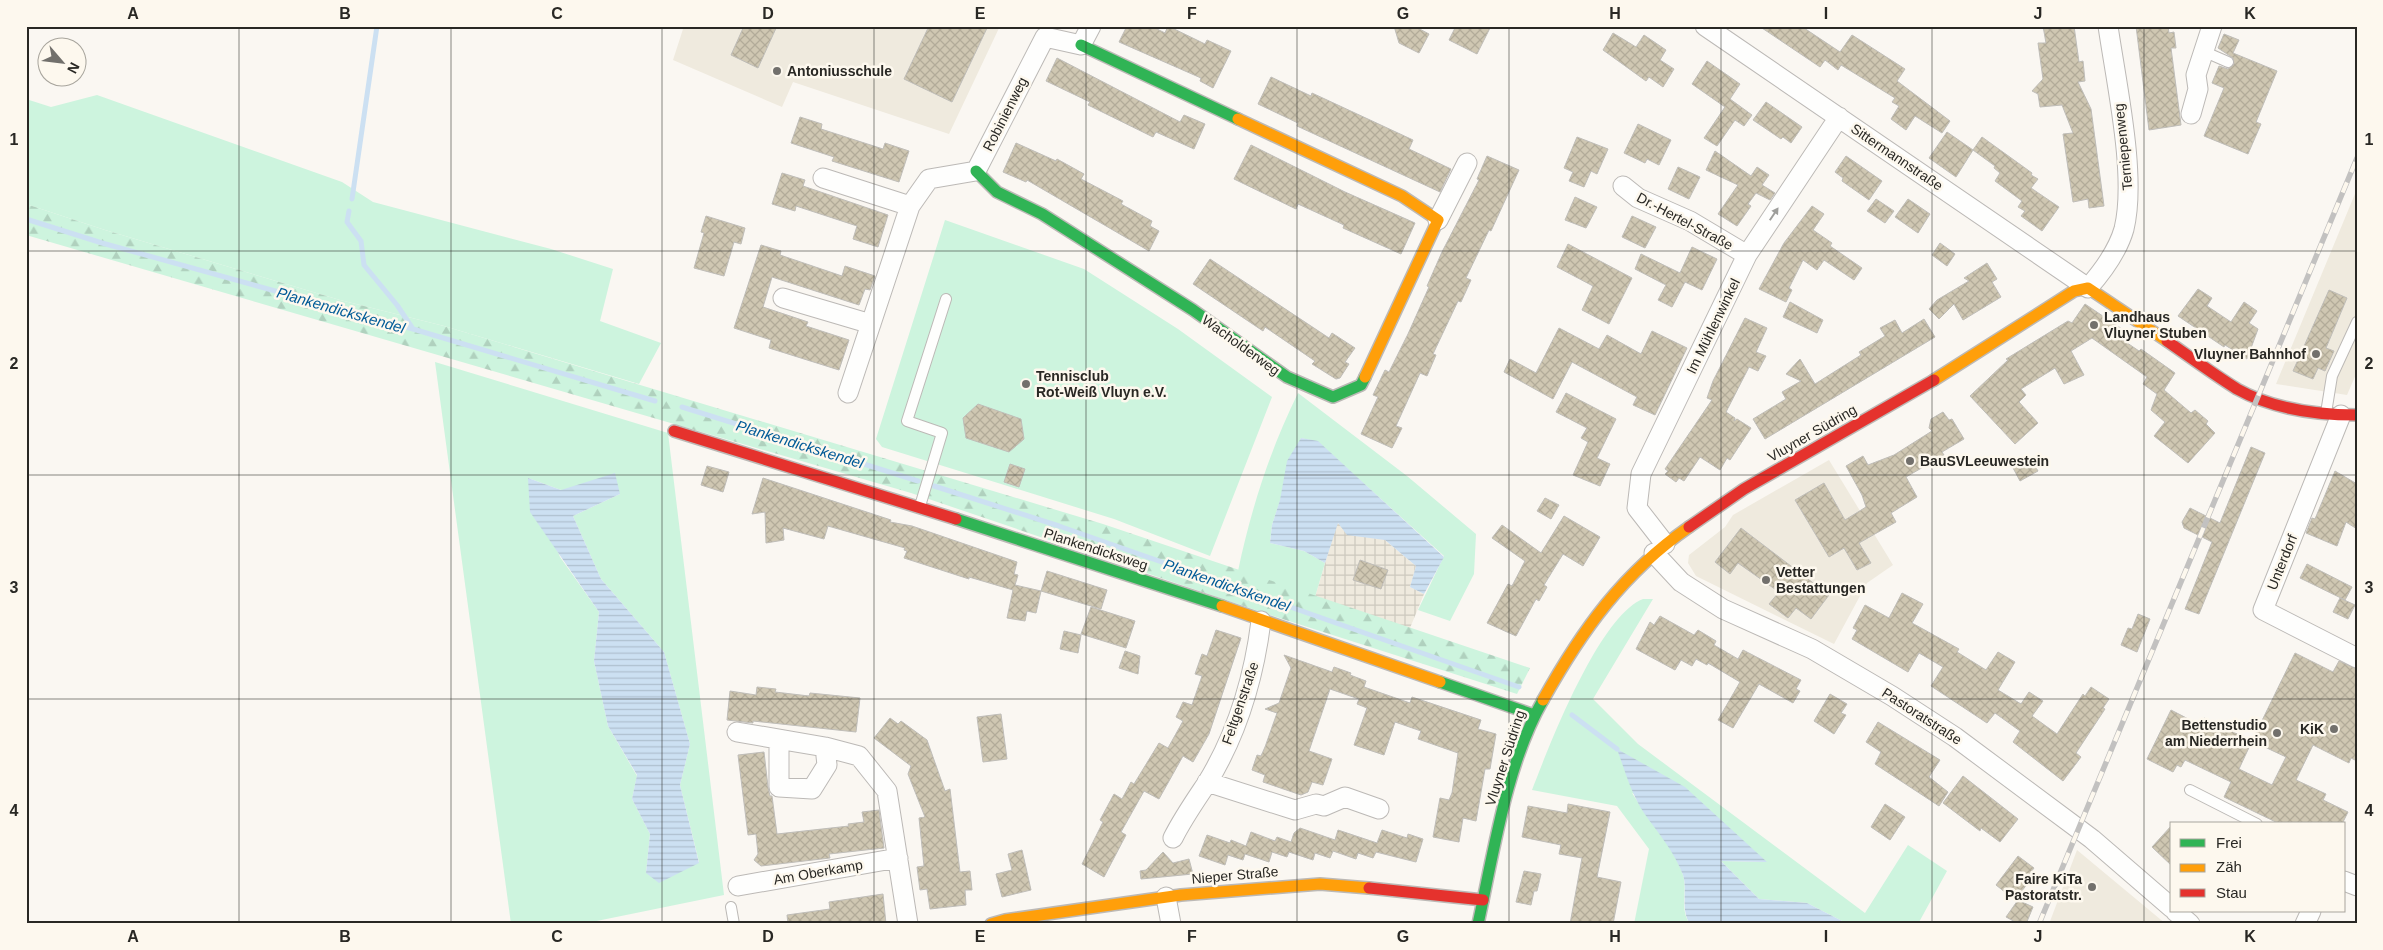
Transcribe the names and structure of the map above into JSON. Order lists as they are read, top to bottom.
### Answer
{
  "streets": {
    "street": [
      "Robinienweg",
      "Terniepenweg",
      "Sittermannstraße",
      "Dr.-Hertel-Straße",
      "Im Mühlenwinkel",
      "Wacholderweg",
      "Vluyner Südring",
      "Plankendicksweg",
      "Unterdorf",
      "Feltgenstraße",
      "Pastoratstraße",
      "Am Oberkamp",
      "Nieper Straße"
    ]
  },
  "crossings": [
    ["Robinienweg", "Wacholderweg"],
    ["Terniepenweg", "Sittermannstraße"],
    ["Terniepenweg", "Vluyner Südring"],
    ["Sittermannstraße", "Im Mühlenwinkel"],
    ["Sittermannstraße", "Vluyner Südring"],
    ["Dr.-Hertel-Straße", "Im Mühlenwinkel"],
    ["Im Mühlenwinkel", "Vluyner Südring"],
    ["Im Mühlenwinkel", "Pastoratstraße"],
    ["Vluyner Südring", "Plankendicksweg"],
    ["Vluyner Südring", "Pastoratstraße"],
    ["Vluyner Südring", "Nieper Straße"],
    ["Plankendicksweg", "Feltgenstraße"]
  ],
  "water": ["Plankendickskendel"],
  "places": [
    "Antoniusschule",
    "Landhaus Vluyner Stuben",
    "Vluyner Bahnhof",
    "Tennisclub Rot-Weiß Vluyn e.V.",
    "BauSVLeeuwestein",
    "Vetter Bestattungen",
    "KiK",
    "Bettenstudio am Niederrhein",
    "Faire KiTa Pastoratstr."
  ],
  "legend": ["Frei", "Zäh", "Stau"],
  "north": "bottom right",
  "grid": {
    "columns": [
      "A",
      "B",
      "C",
      "D",
      "E",
      "F",
      "G",
      "H",
      "I",
      "J",
      "K"
    ],
    "rows": [
      "1",
      "2",
      "3",
      "4"
    ]
  }
}
